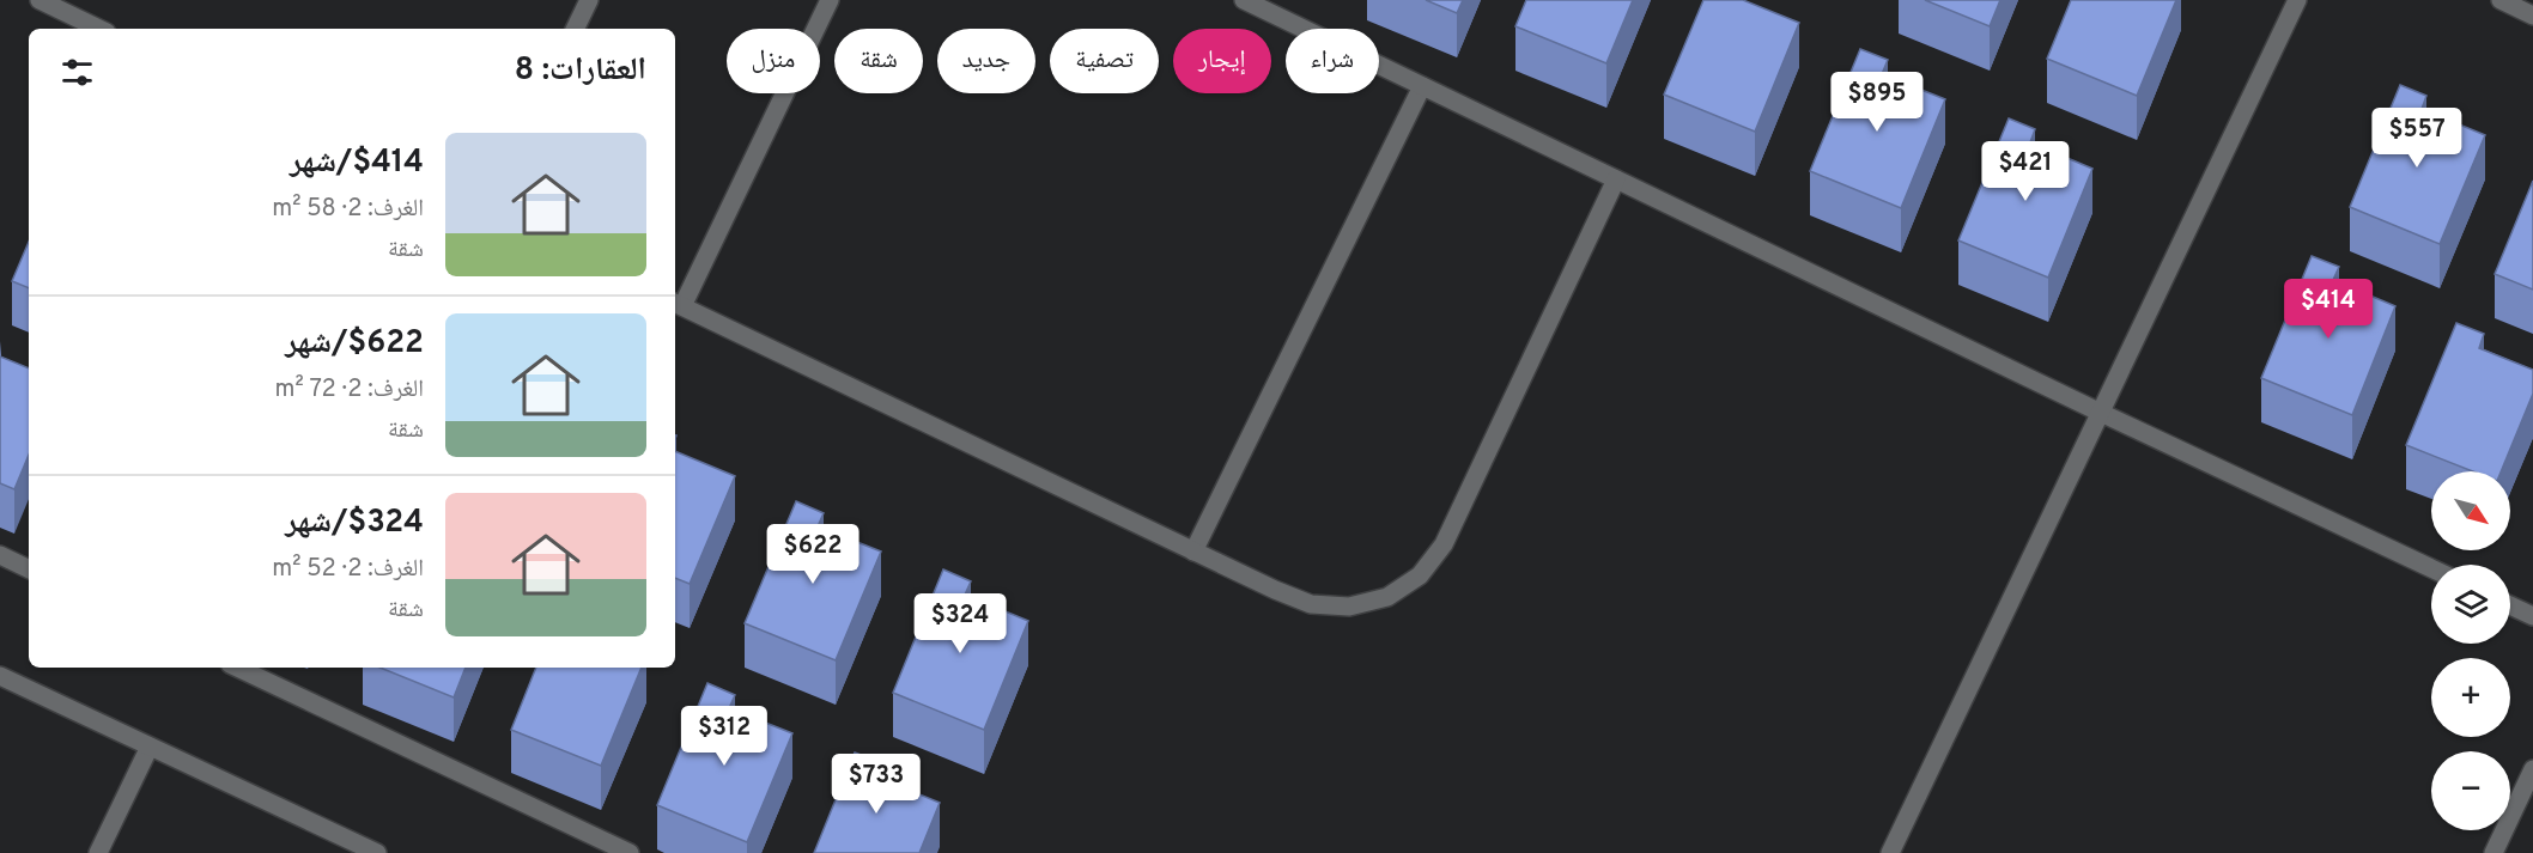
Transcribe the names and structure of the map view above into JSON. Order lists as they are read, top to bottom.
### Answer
{
  "north": "bottom right",
  "page": {
    "chip": [
      "شراء",
      "إيجار",
      "تصفية",
      "جديد",
      "شقة",
      "منزل"
    ],
    "heading": "العقارات: 8",
    "price": [
      "$895",
      "$557",
      "$421",
      "$414",
      "$622",
      "$324",
      "$312",
      "$733"
    ],
    "list": [
      {
        "name": "$414/شهر",
        "note": "الغرف: 2 · 58 m² · شقة"
      },
      {
        "name": "$622/شهر",
        "note": "الغرف: 2 · 72 m² · شقة"
      },
      {
        "name": "$324/شهر",
        "note": "الغرف: 2 · 52 m² · شقة"
      }
    ],
    "map_buttons": ["+", "−"]
  }
}
